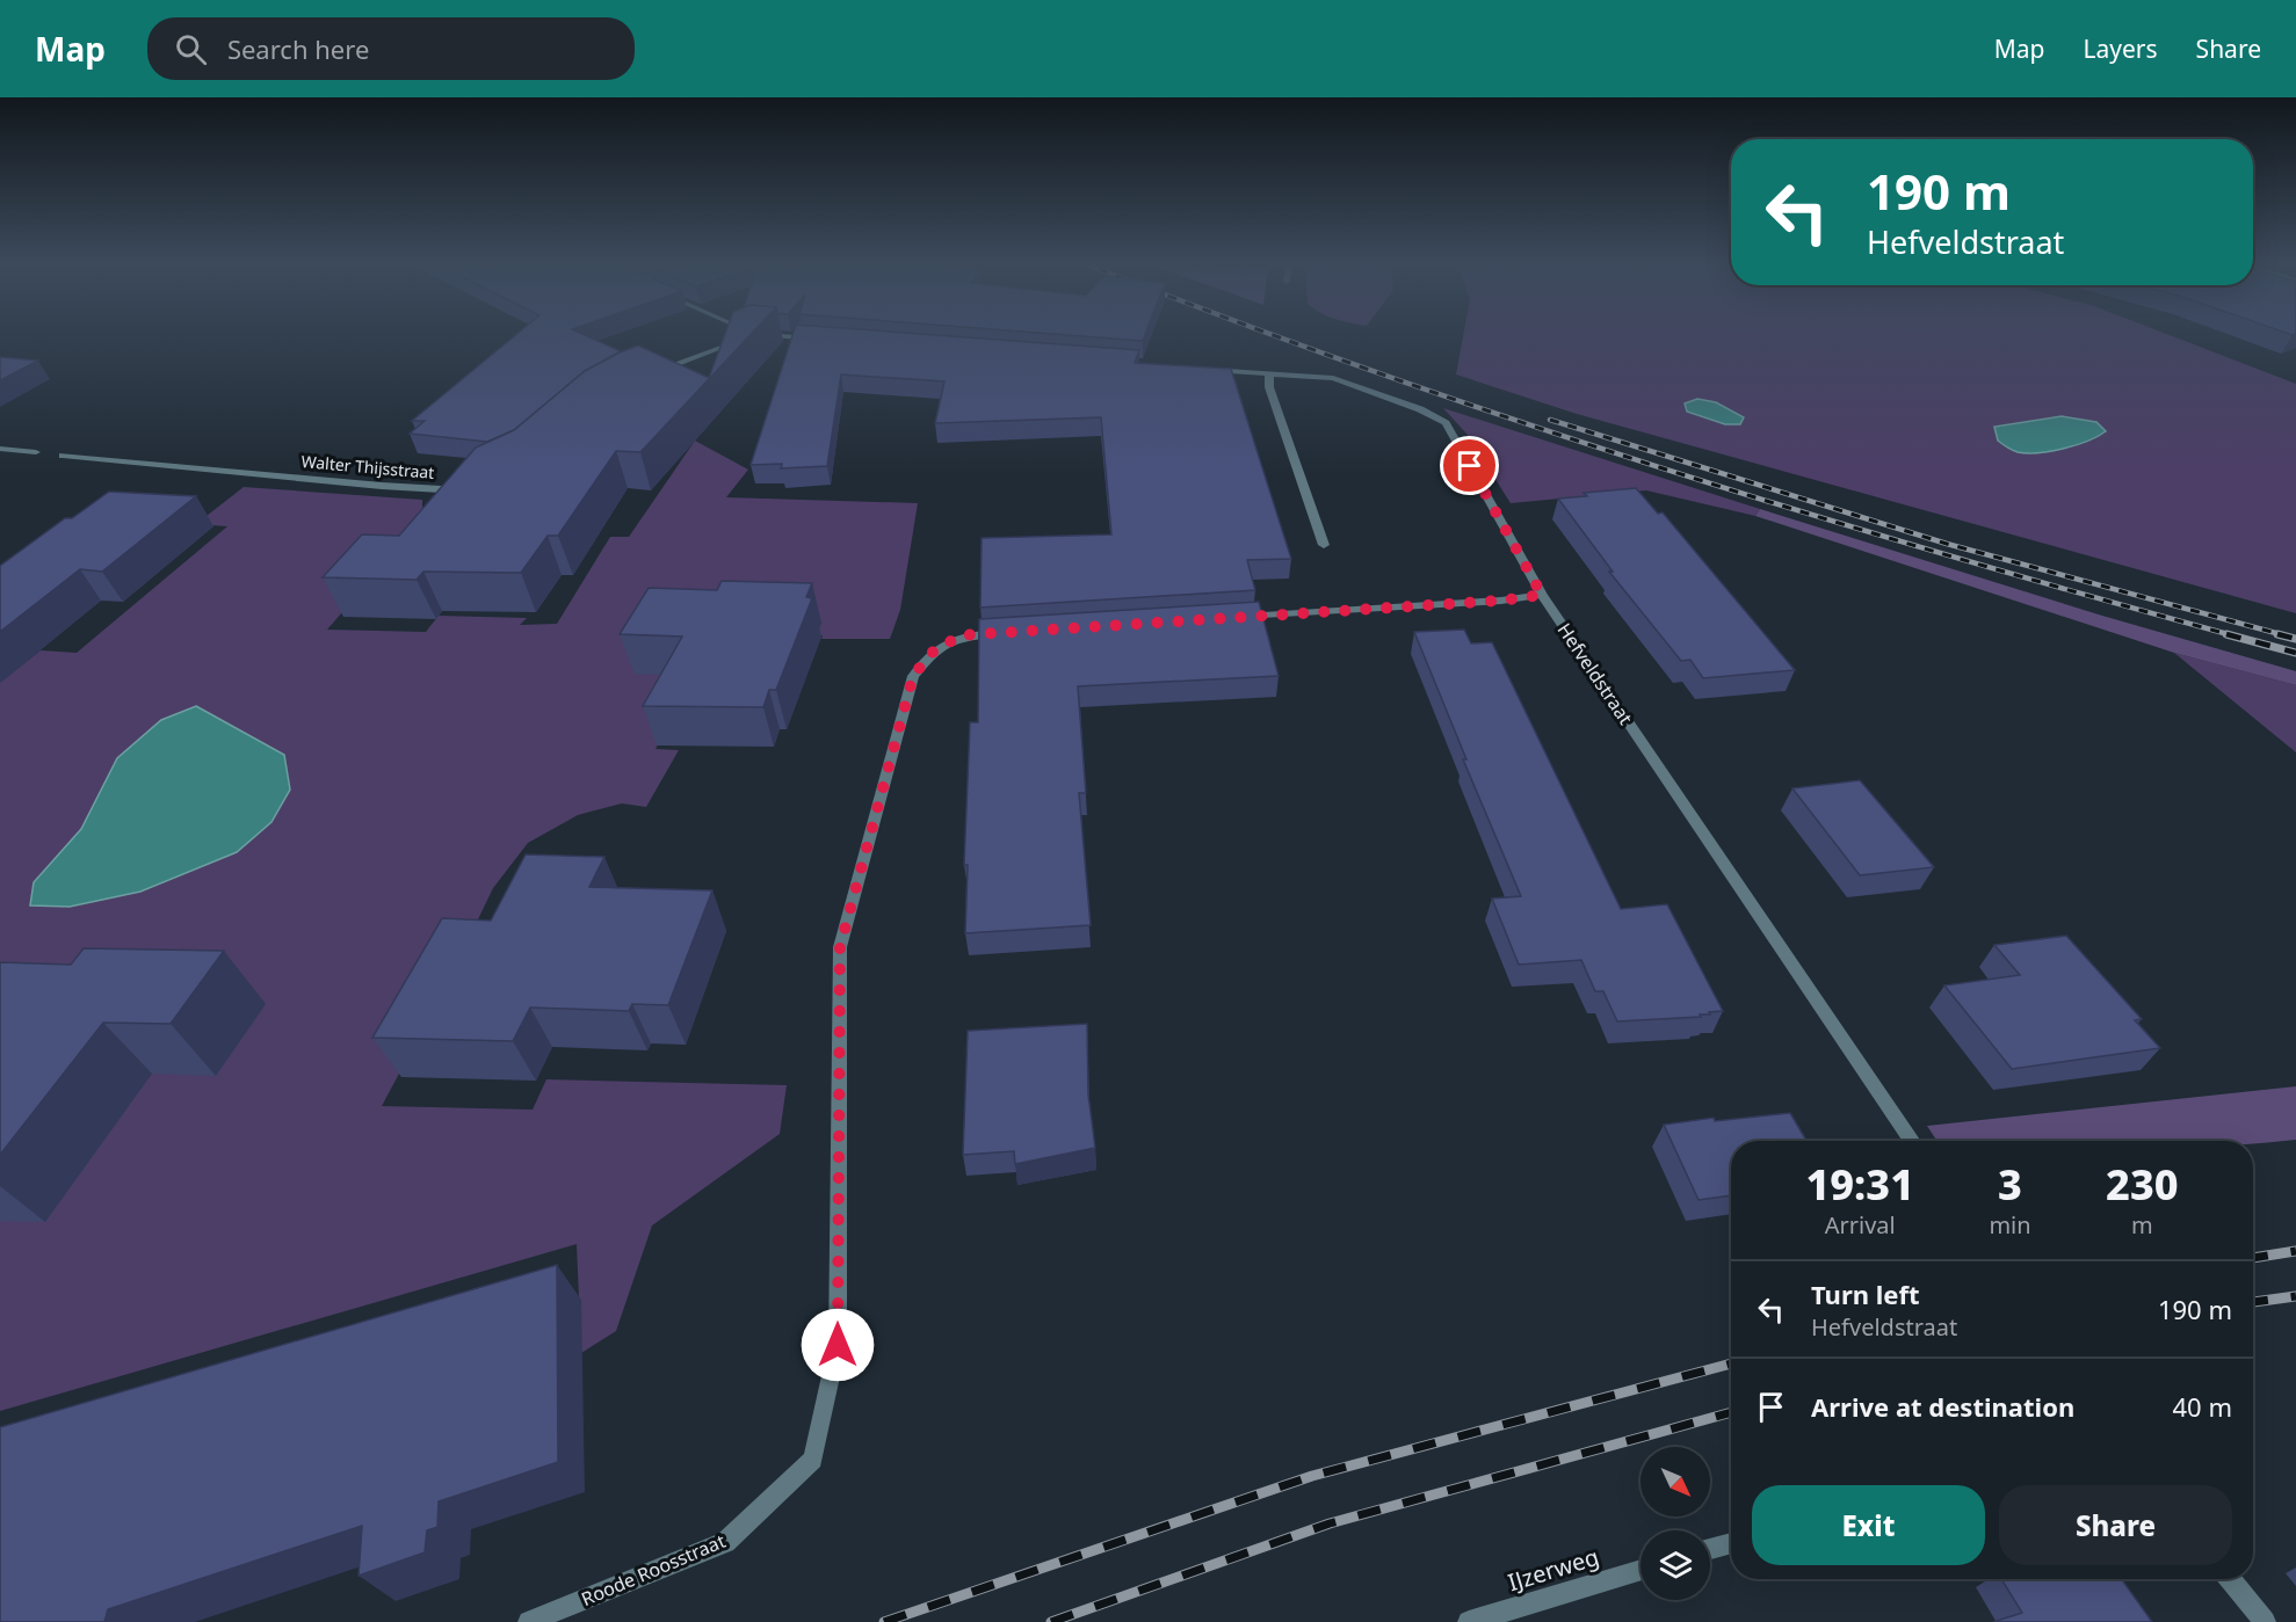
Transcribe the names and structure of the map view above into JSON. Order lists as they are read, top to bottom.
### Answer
{
  "streets": {
    "street": [
      "Walter Thijsstraat",
      "Hefveldstraat",
      "Roode Roosstraat",
      "IJzerweg"
    ]
  },
  "north": "bottom right",
  "page": {
    "header": "Map",
    "search": "Search here",
    "nav": ["Map", "Layers", "Share"],
    "turn": ["190 m", "Hefveldstraat"],
    "eta": [
      "19:31",
      "Arrival",
      "3",
      "min",
      "230",
      "m"
    ],
    "list": [
      {
        "name": "Turn left",
        "note": "Hefveldstraat",
        "value": "190 m"
      },
      {
        "name": "Arrive at destination",
        "value": "40 m"
      }
    ],
    "buttons": ["Exit", "Share"]
  }
}
